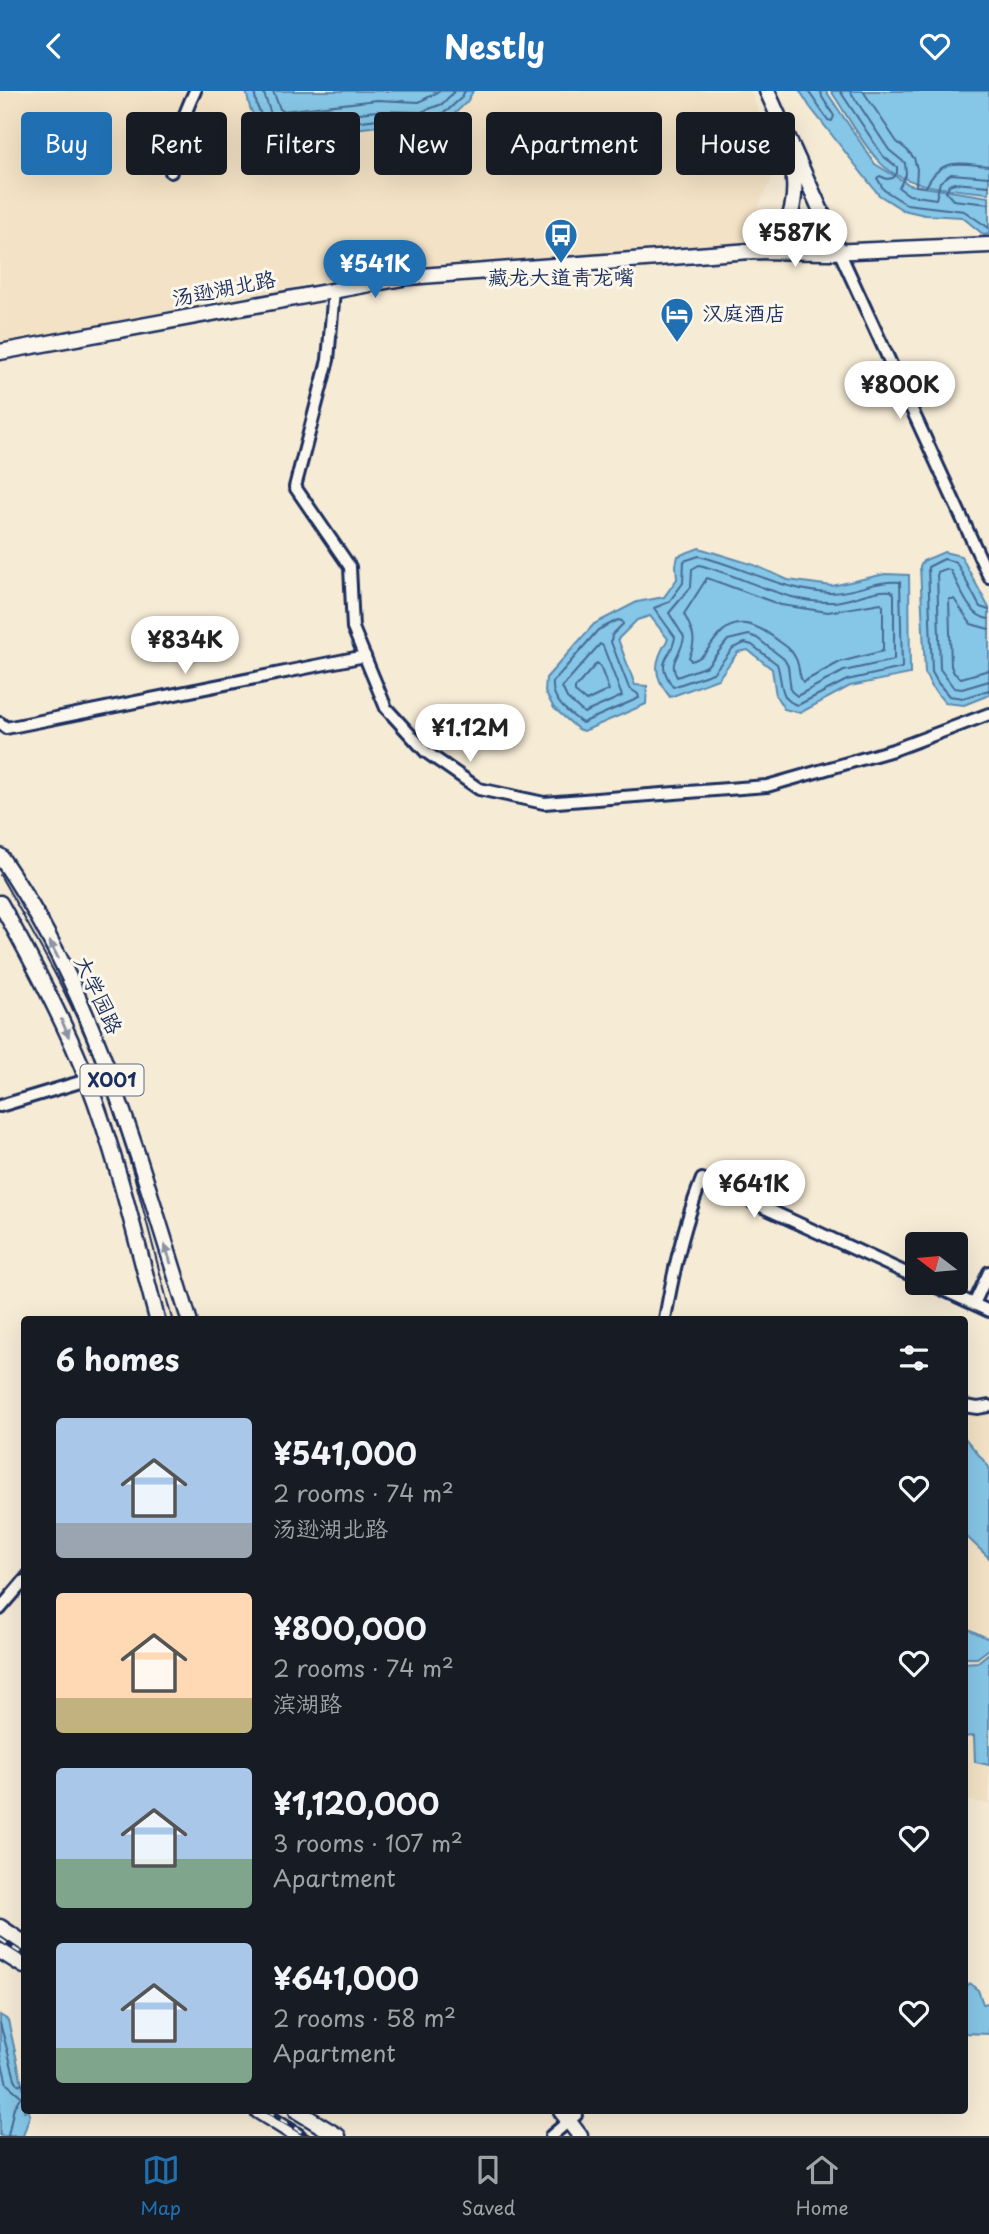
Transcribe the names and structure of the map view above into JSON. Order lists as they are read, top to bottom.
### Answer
{
  "streets": {
    "main road": ["汤逊湖北路", "大学园路", "X001"]
  },
  "places": {
    "bus stop": ["藏龙大道青龙嘴"],
    "hotel": ["汉庭酒店"]
  },
  "north": "left",
  "page": {
    "header": "Nestly",
    "chip": [
      "Buy",
      "Rent",
      "Filters",
      "New",
      "Apartment",
      "House"
    ],
    "price": [
      "¥587K",
      "¥541K",
      "¥800K",
      "¥834K",
      "¥1.12M",
      "¥641K"
    ],
    "heading": "6 homes",
    "list": [
      {
        "name": "¥541,000",
        "note": "2 rooms · 74 m² · 汤逊湖北路"
      },
      {
        "name": "¥800,000",
        "note": "2 rooms · 74 m² · 滨湖路"
      },
      {
        "name": "¥1,120,000",
        "note": "3 rooms · 107 m² · Apartment"
      },
      {
        "name": "¥641,000",
        "note": "2 rooms · 58 m² · Apartment"
      }
    ],
    "tabs": ["Map", "Saved", "Home"]
  }
}
